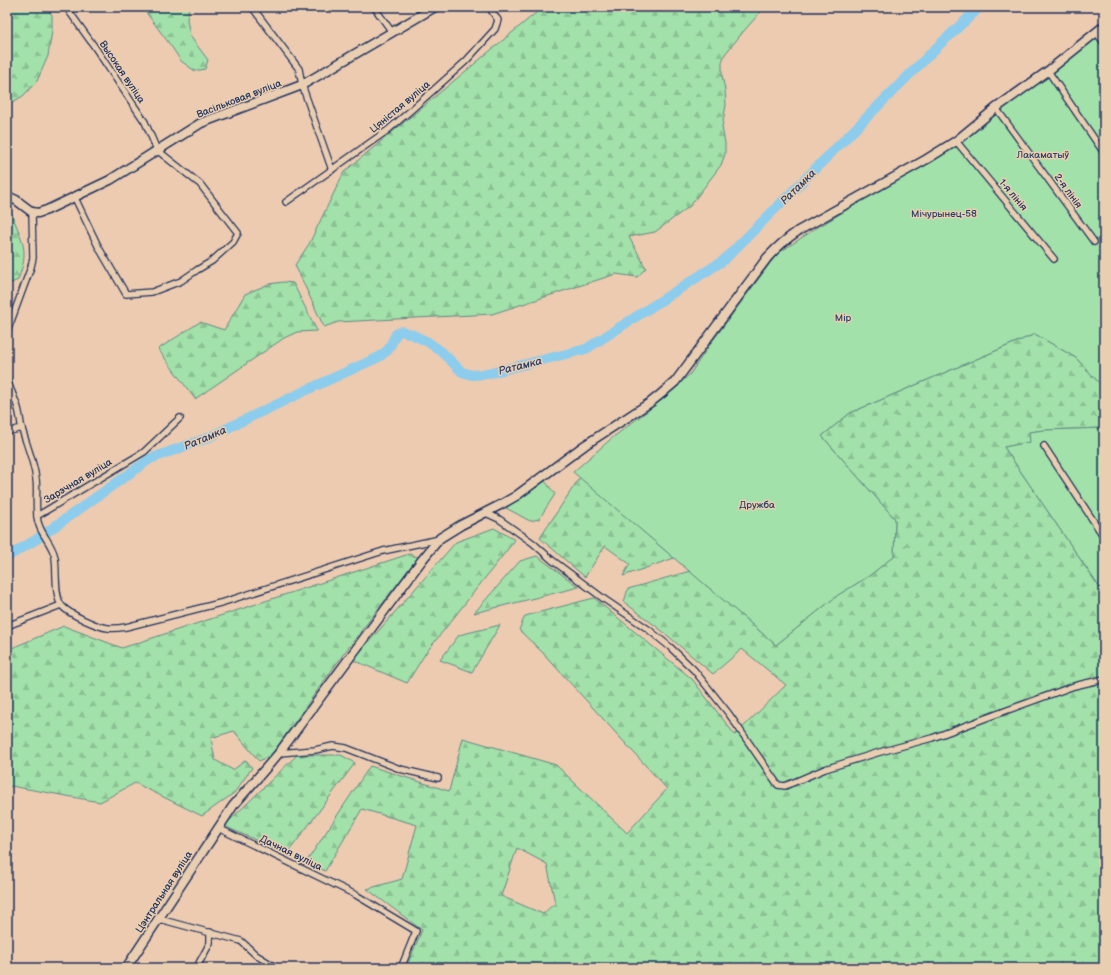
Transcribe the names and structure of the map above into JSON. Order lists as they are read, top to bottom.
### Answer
{
  "streets": {
    "street": [
      "Высокая вуліца",
      "Васільковая вуліца",
      "Цяністая вуліца",
      "2-я лінія",
      "1-я лінія",
      "Зарэчная вуліца",
      "Дачная вуліца",
      "Цэнтральная вуліца"
    ]
  },
  "crossings": [
    ["Высокая вуліца", "Васільковая вуліца"],
    ["2-я лінія", "Цэнтральная вуліца"],
    ["1-я лінія", "Цэнтральная вуліца"],
    ["Дачная вуліца", "Цэнтральная вуліца"]
  ],
  "water": ["Ратамка"],
  "parks": [
    "Лакаматыў",
    "Мічурынец-58",
    "Мір",
    "Дружба"
  ]
}
